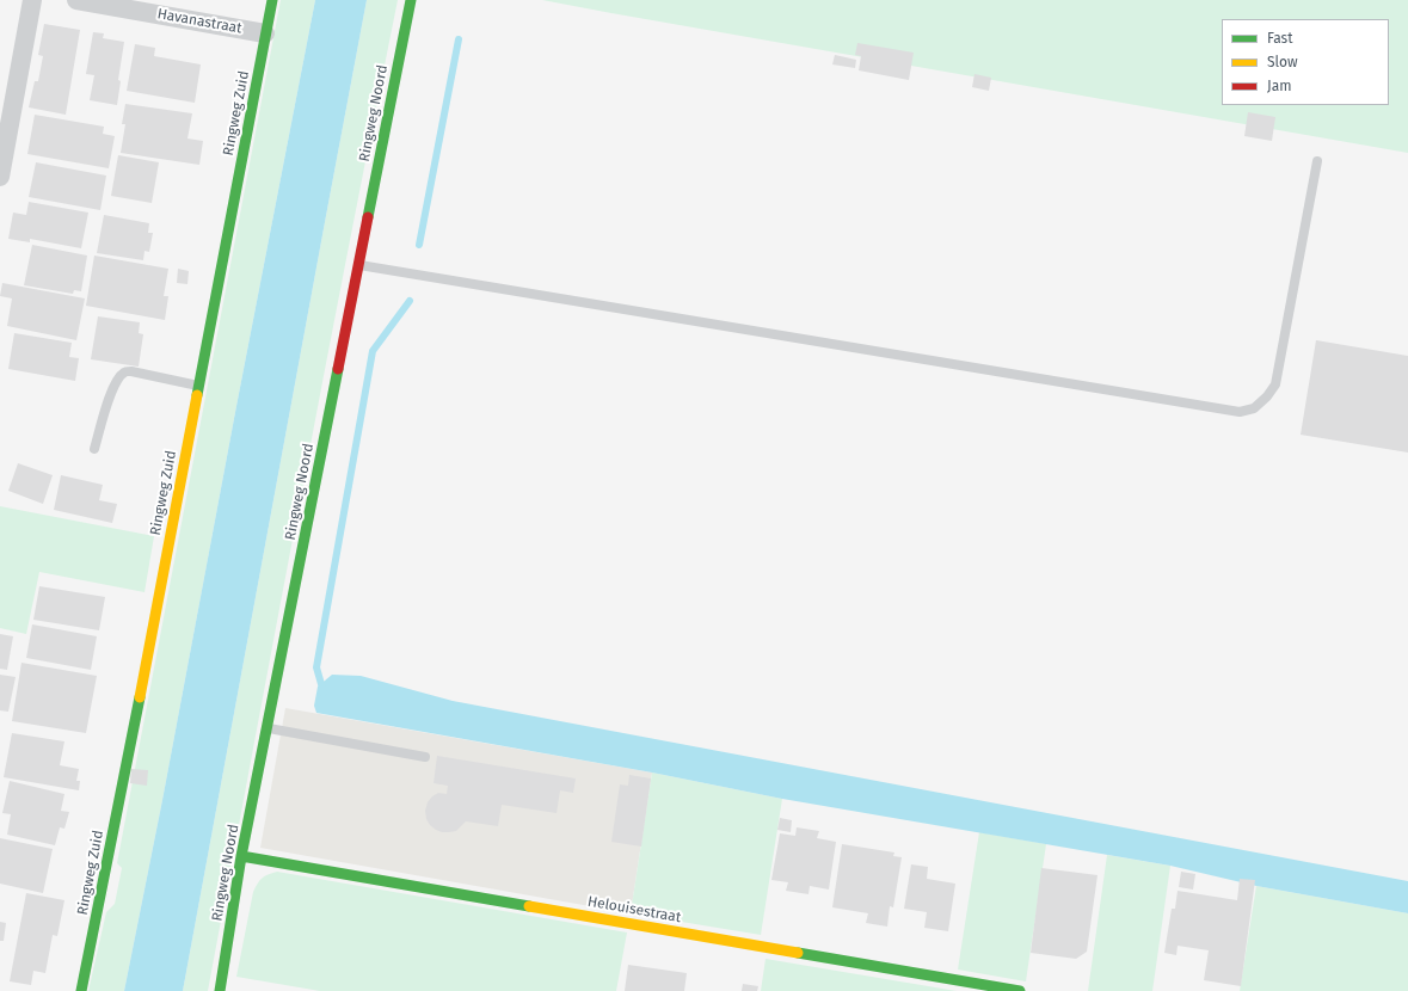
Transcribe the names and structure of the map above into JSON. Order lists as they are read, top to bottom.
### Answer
{
  "streets": {
    "street": [
      "Havanastraat",
      "Ringweg Zuid",
      "Ringweg Noord",
      "Helouisestraat"
    ]
  },
  "crossings": [
    ["Havanastraat", "Ringweg Zuid"],
    ["Ringweg Noord", "Helouisestraat"]
  ],
  "legend": ["Fast", "Slow", "Jam"]
}
